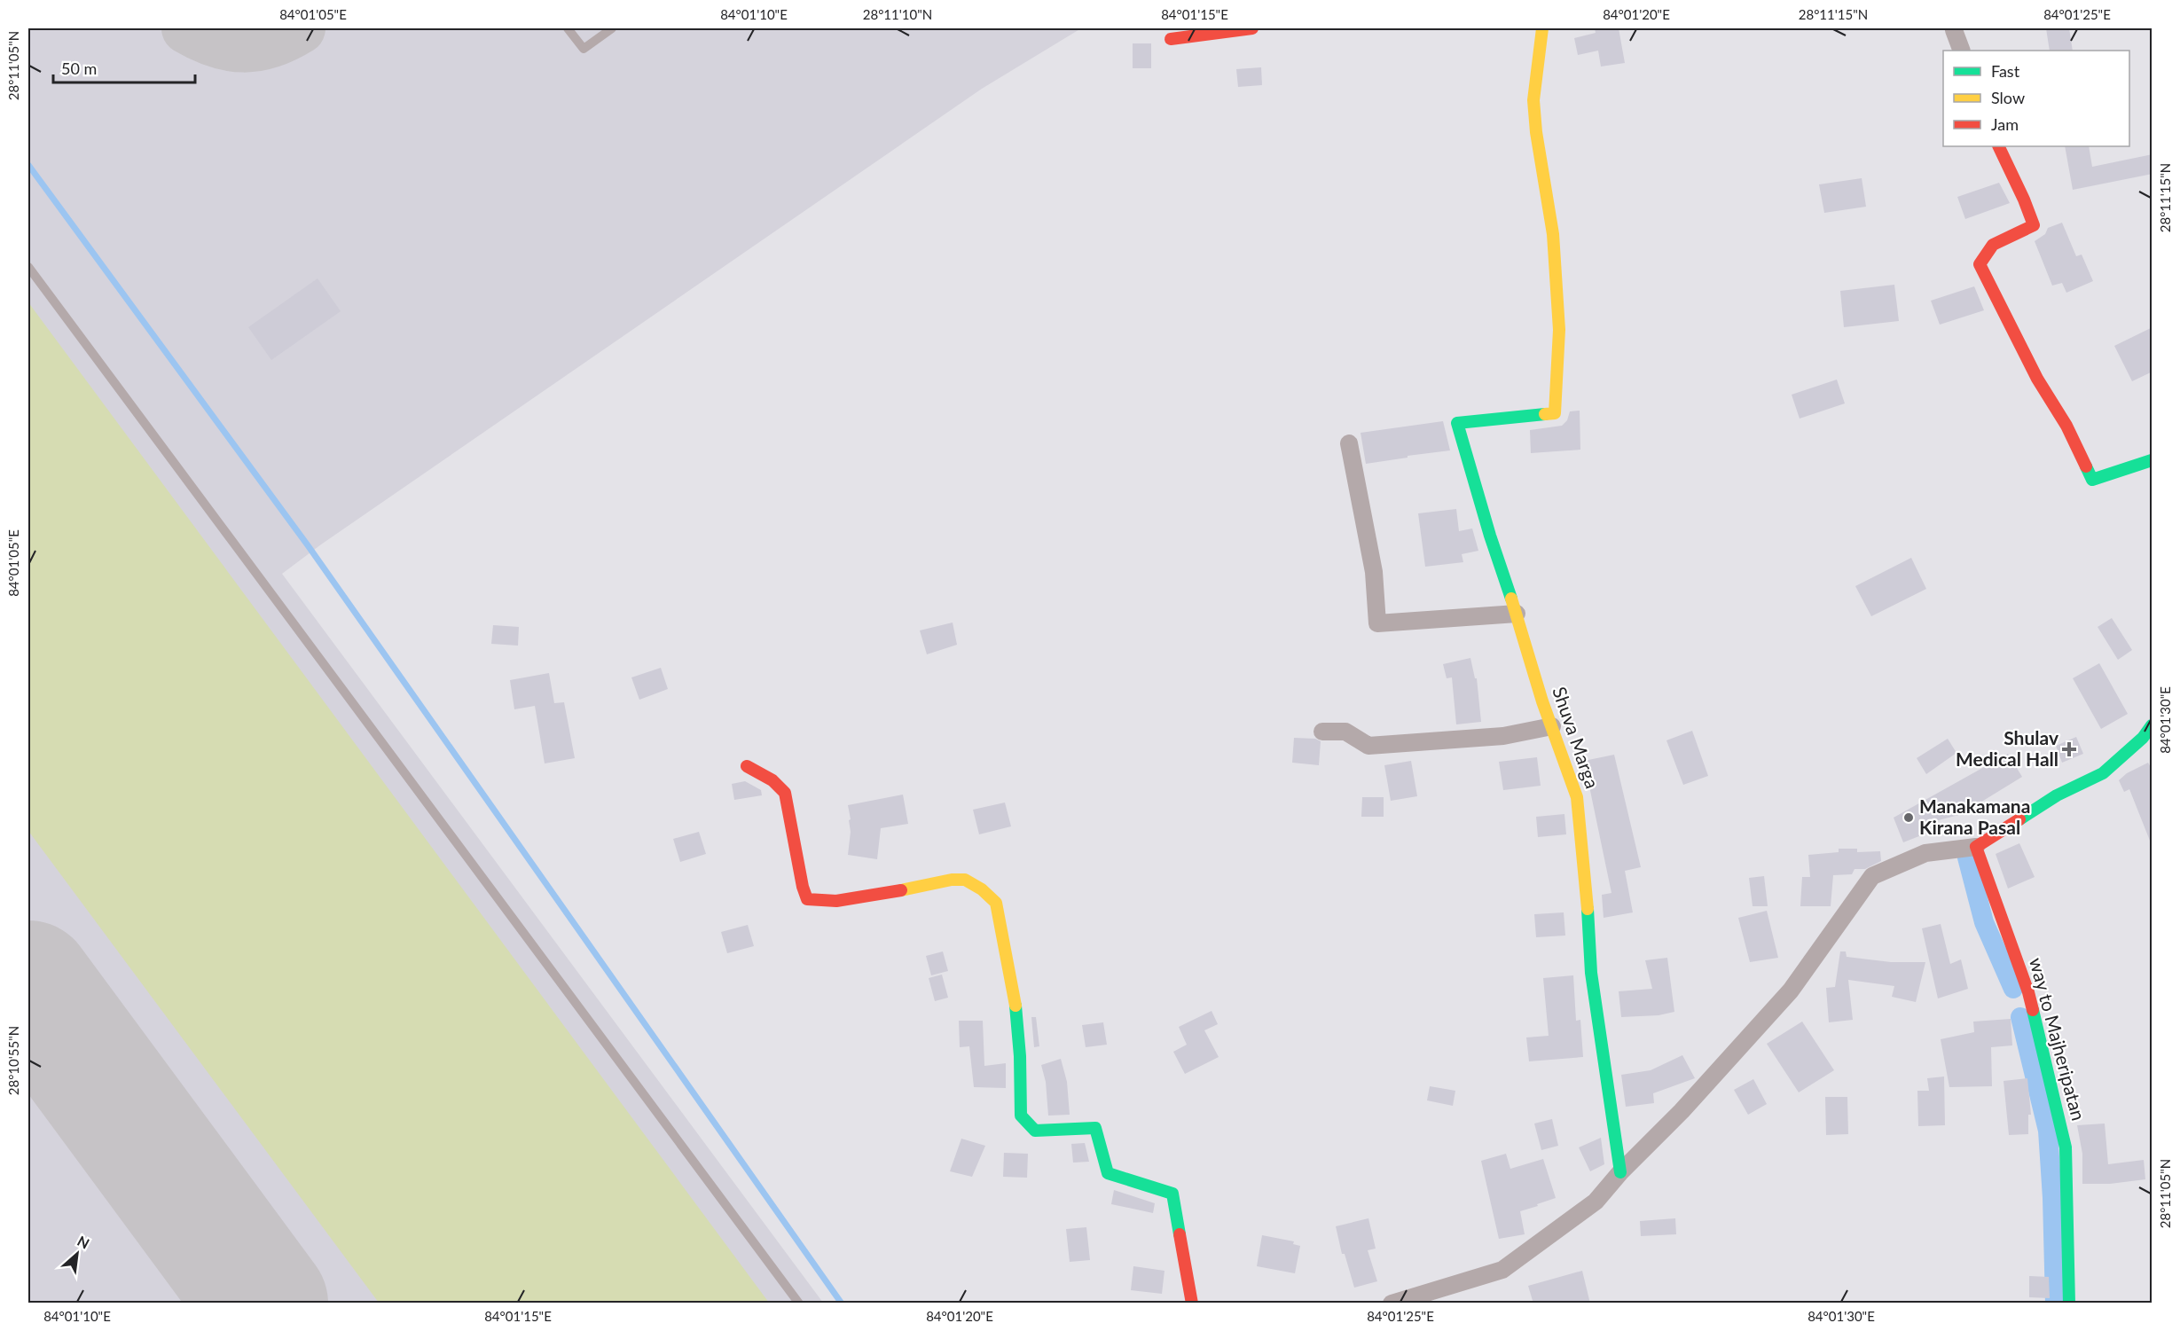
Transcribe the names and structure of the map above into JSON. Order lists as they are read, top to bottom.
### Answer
{
  "streets": {
    "street": ["Shuva Marga", "way to Majheripatan"]
  },
  "places": {
    "health": ["Shulav Medical Hall"],
    "other": ["Manakamana Kirana Pasal"]
  },
  "legend": ["Fast", "Slow", "Jam"],
  "scale_bar": "50 m",
  "north": "top right",
  "coordinates": [
    "84°01'05\"E",
    "84°01'10\"E",
    "28°11'10\"N",
    "84°01'15\"E",
    "84°01'20\"E",
    "28°11'15\"N",
    "84°01'25\"E",
    "28°11'05\"N",
    "84°01'30\"E",
    "28°10'55\"N"
  ]
}
